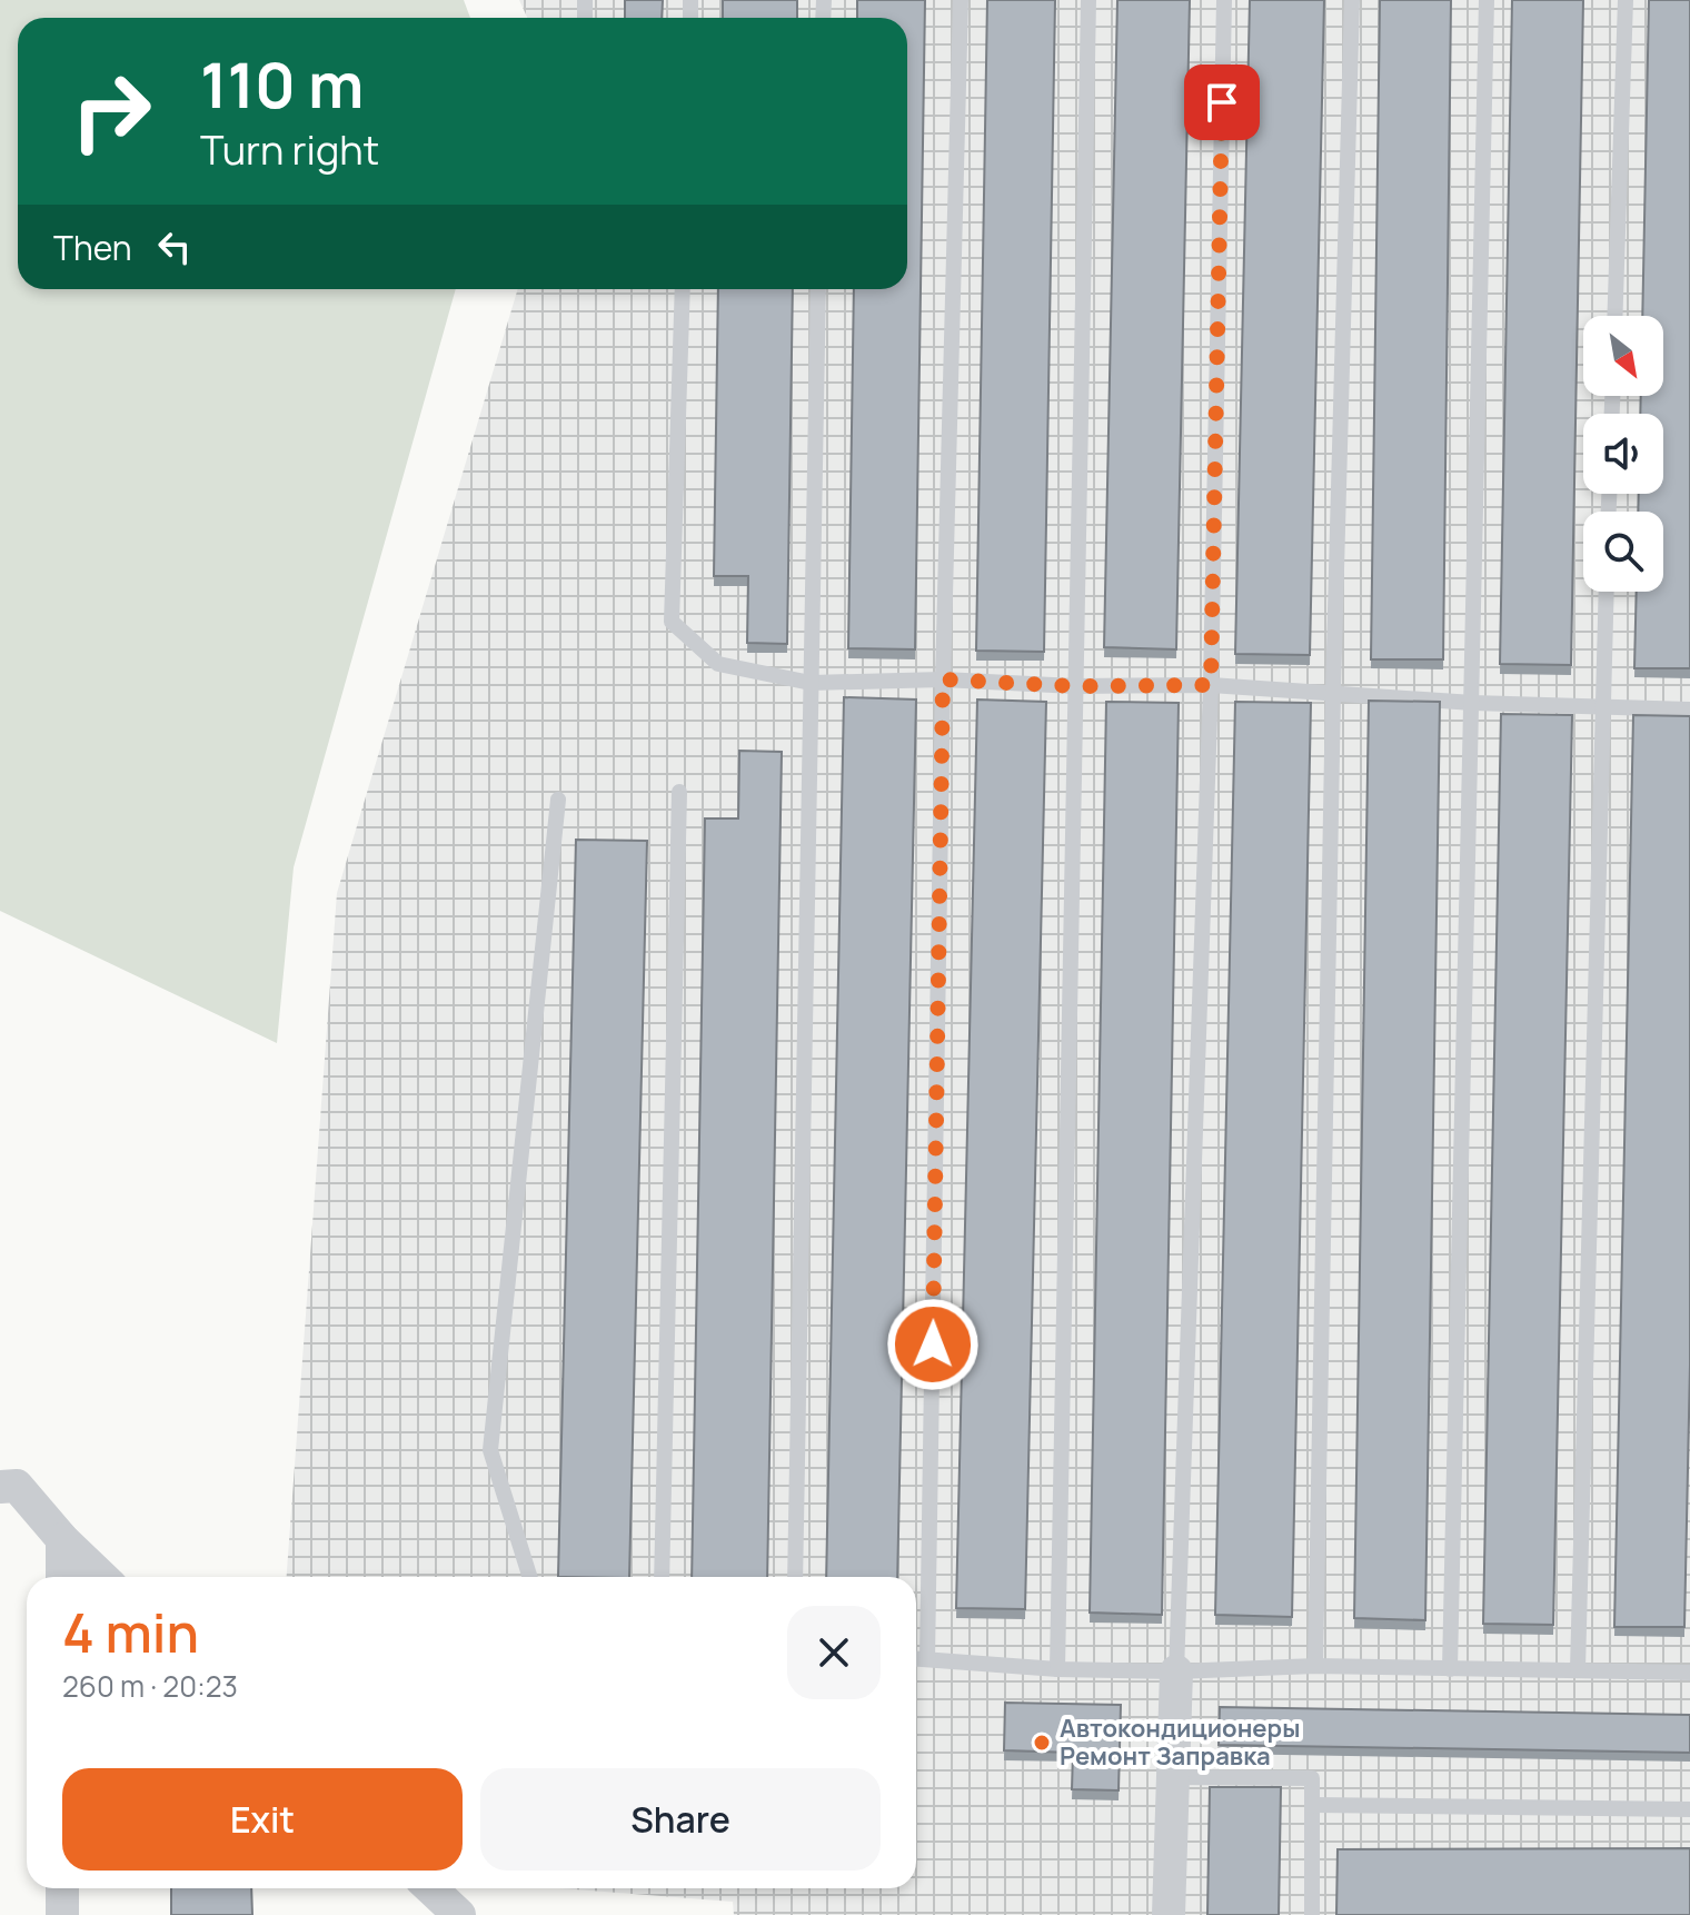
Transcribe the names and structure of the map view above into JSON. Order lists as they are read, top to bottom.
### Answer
{
  "places": ["Автокондиционеры Ремонт Заправка"],
  "north": "bottom right",
  "page": {
    "turn": ["110 m", "Turn right"],
    "then": "Then",
    "heading": ["4 min", "260 m · 20:23"],
    "buttons": ["Exit", "Share"]
  }
}
